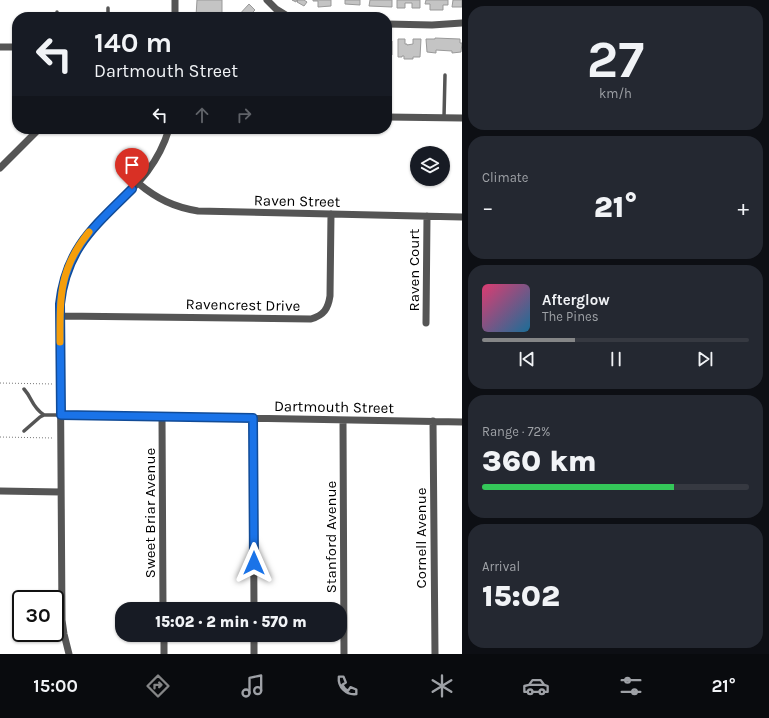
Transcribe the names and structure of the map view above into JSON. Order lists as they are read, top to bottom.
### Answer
{
  "streets": {
    "street": [
      "Raven Street",
      "Raven Court",
      "Ravencrest Drive",
      "Dartmouth Street",
      "Sweet Briar Avenue",
      "Stanford Avenue",
      "Cornell Avenue"
    ]
  },
  "crossings": [
    ["Raven Street", "Raven Court"],
    ["Raven Street", "Ravencrest Drive"],
    ["Dartmouth Street", "Sweet Briar Avenue"],
    ["Dartmouth Street", "Stanford Avenue"],
    ["Dartmouth Street", "Cornell Avenue"]
  ],
  "page": {
    "tile": [
      ["27", "km/h"],
      "Climate",
      ["Range · 72%", "360 km"],
      ["Arrival", "15:02"]
    ],
    "turn": ["140 m", "Dartmouth Street"],
    "heat": ["−", "21°", "+"],
    "song": ["Afterglow", "The Pines"],
    "limit": "30",
    "trip": "15:02 · 2 min · 570 m",
    "tabs": ["15:00", "21°"]
  }
}
